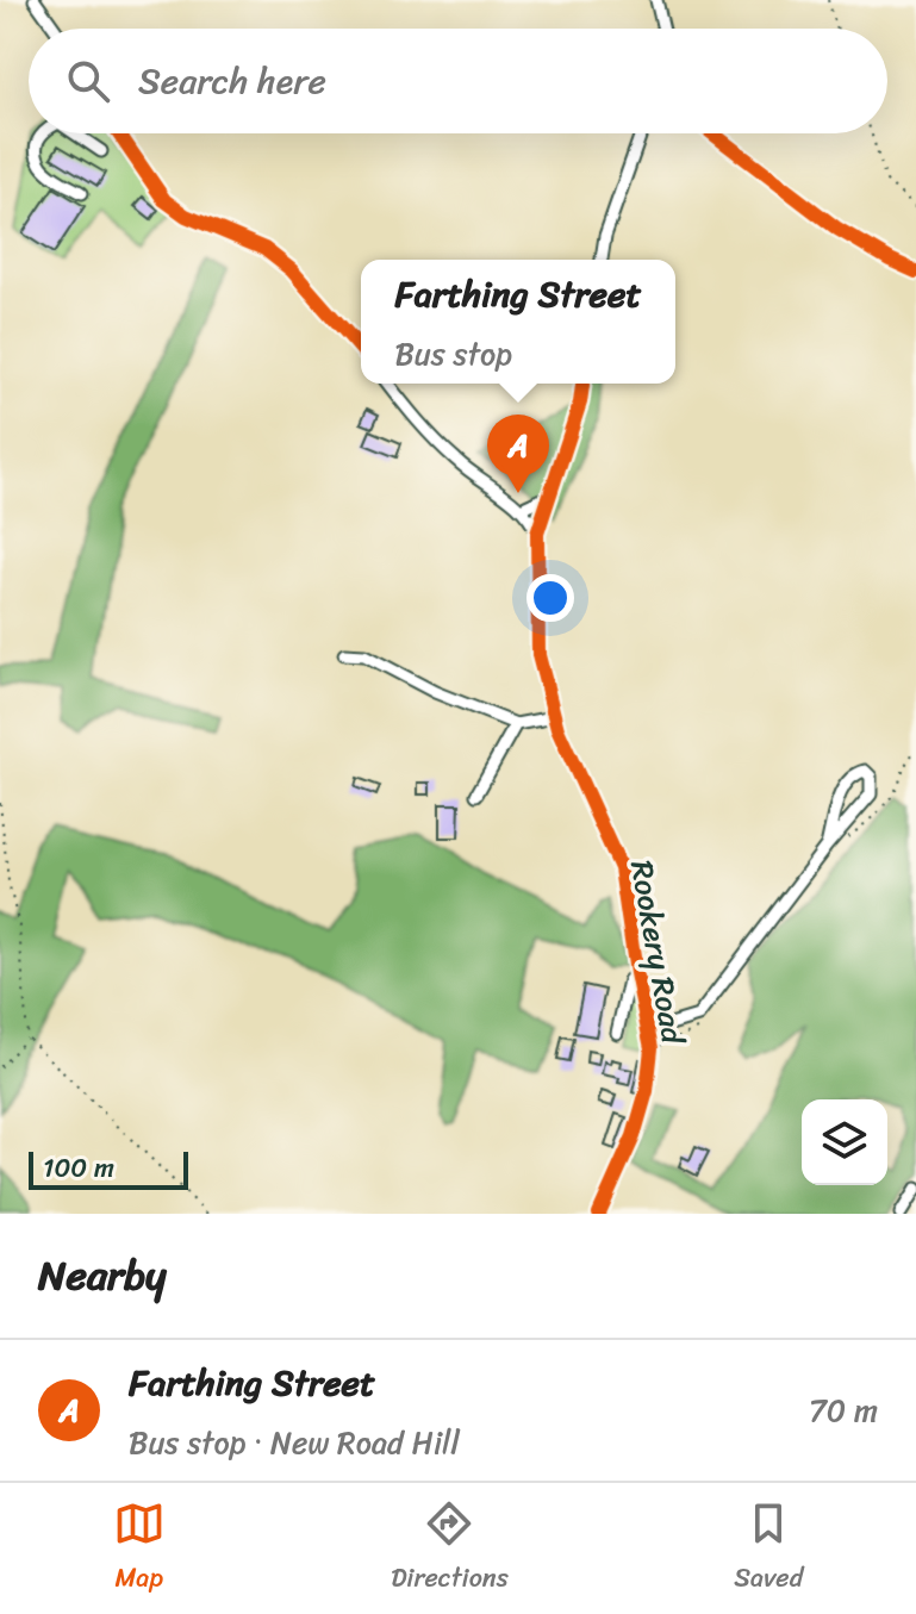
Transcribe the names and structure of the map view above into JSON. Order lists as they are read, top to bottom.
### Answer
{
  "streets": {
    "street": ["Rookery Road"]
  },
  "scale_bar": "100 m",
  "page": {
    "search": "Search here",
    "popup": ["Farthing Street", "Bus stop"],
    "pins": "A",
    "scale": "100 m",
    "heading": "Nearby",
    "list": [
      {
        "mark": "A",
        "name": "Farthing Street",
        "note": "Bus stop · New Road Hill",
        "value": "70 m"
      }
    ],
    "nav": ["Map", "Directions", "Saved"]
  }
}
